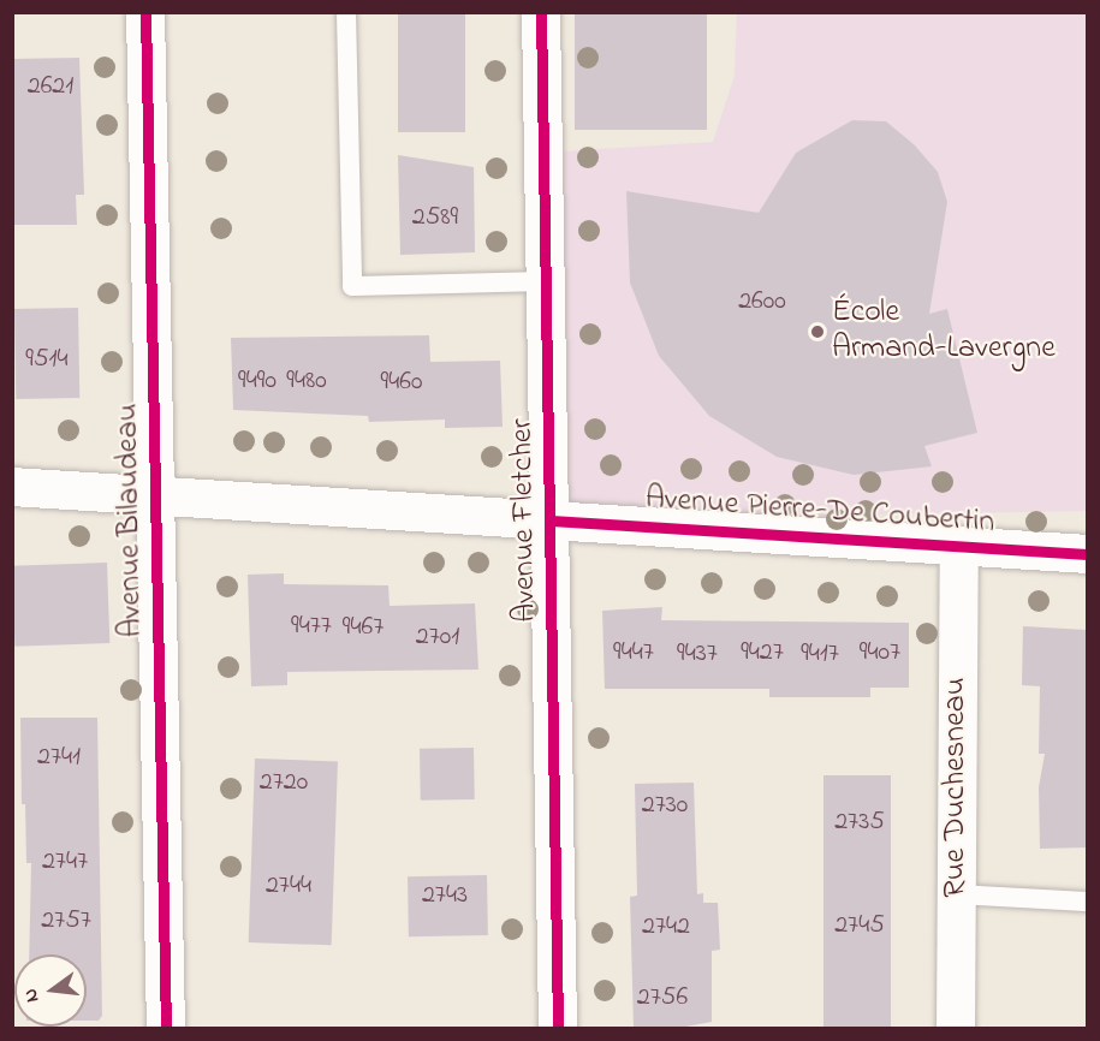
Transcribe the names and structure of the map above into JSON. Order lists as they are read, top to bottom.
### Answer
{
  "streets": {
    "street": [
      "Avenue Pierre-De Coubertin",
      "Avenue Bilaudeau",
      "Avenue Fletcher",
      "Rue Duchesneau"
    ]
  },
  "crossings": [
    ["Avenue Pierre-De Coubertin", "Avenue Bilaudeau"],
    ["Avenue Pierre-De Coubertin", "Avenue Fletcher"],
    ["Avenue Pierre-De Coubertin", "Rue Duchesneau"]
  ],
  "places": ["École Armand-Lavergne"],
  "house_numbers": [
    "2621",
    "2589",
    "2600",
    "9514",
    "9490",
    "9480",
    "9460",
    "9477",
    "9467",
    "2701",
    "9447",
    "9427",
    "9407",
    "9437",
    "9417",
    "2741",
    "2720",
    "2730",
    "2735",
    "2747",
    "2744",
    "2743",
    "2757",
    "2745",
    "2742",
    "2756"
  ],
  "north": "left"
}
